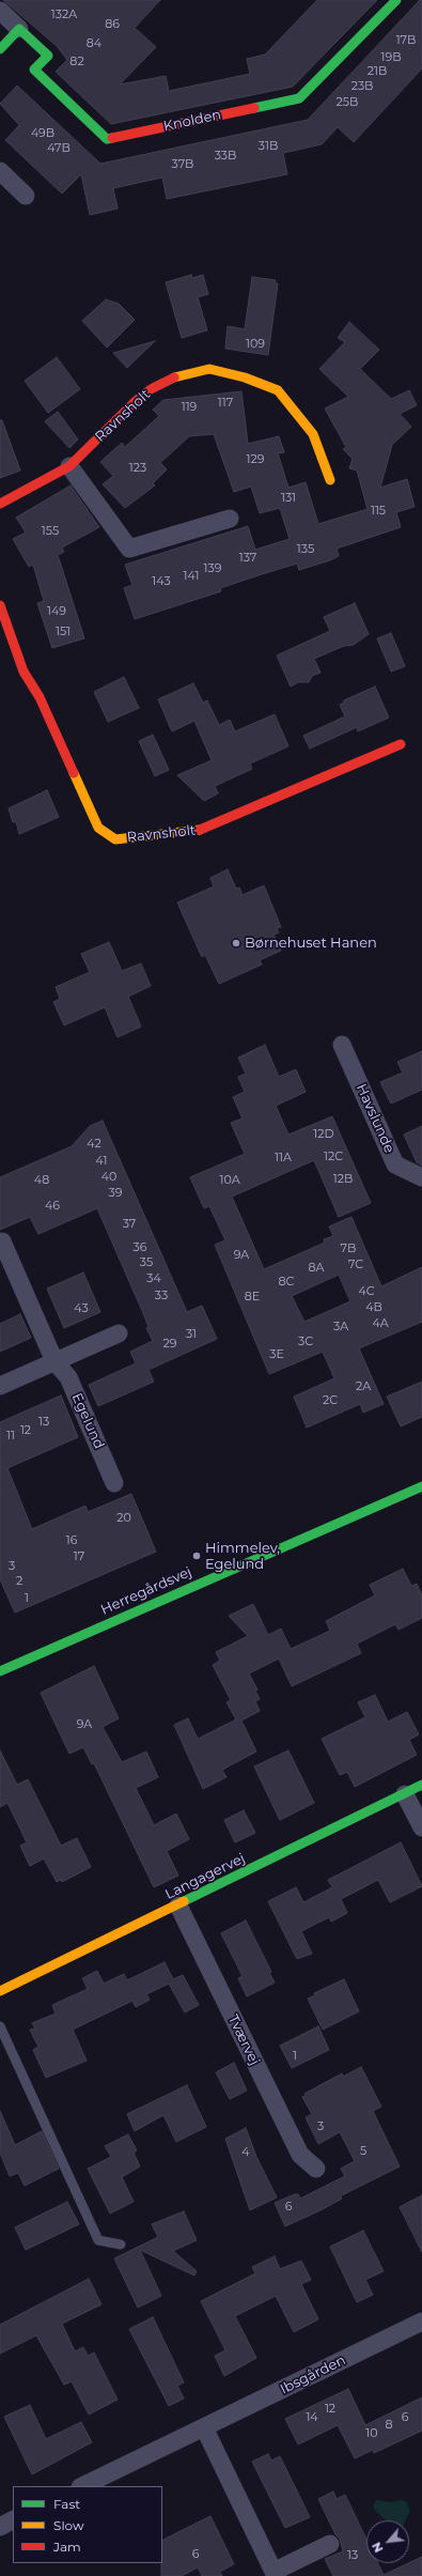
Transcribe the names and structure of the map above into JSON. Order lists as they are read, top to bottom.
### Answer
{
  "streets": {
    "street": [
      "Knolden",
      "Ravnsholt",
      "Havslunde",
      "Egelund",
      "Herregårdsvej",
      "Langagervej",
      "Tværvej",
      "Ibsgården"
    ]
  },
  "crossings": [
    ["Langagervej", "Tværvej"]
  ],
  "places": ["Børnehuset Hanen", "Himmelev, Egelund"],
  "house_numbers": [
    "132A",
    "86",
    "17B",
    "84",
    "19B",
    "82",
    "21B",
    "23B",
    "25B",
    "49B",
    "31B",
    "47B",
    "33B",
    "37B",
    "109",
    "117",
    "119",
    "129",
    "123",
    "131",
    "115",
    "155",
    "135",
    "137",
    "139",
    "141",
    "143",
    "149",
    "151",
    "12D",
    "42",
    "12C",
    "11A",
    "41",
    "40",
    "12B",
    "48",
    "10A",
    "39",
    "46",
    "37",
    "36",
    "7B",
    "9A",
    "35",
    "7C",
    "8A",
    "34",
    "8C",
    "4C",
    "33",
    "8E",
    "4B",
    "43",
    "4A",
    "3A",
    "31",
    "3C",
    "29",
    "3E",
    "2A",
    "2C",
    "13",
    "12",
    "11",
    "20",
    "16",
    "17",
    "3",
    "2",
    "1",
    "9A",
    "1",
    "3",
    "5",
    "4",
    "6",
    "12",
    "14",
    "6",
    "8",
    "10",
    "6",
    "13"
  ],
  "legend": ["Fast", "Slow", "Jam"],
  "north": "bottom left"
}
